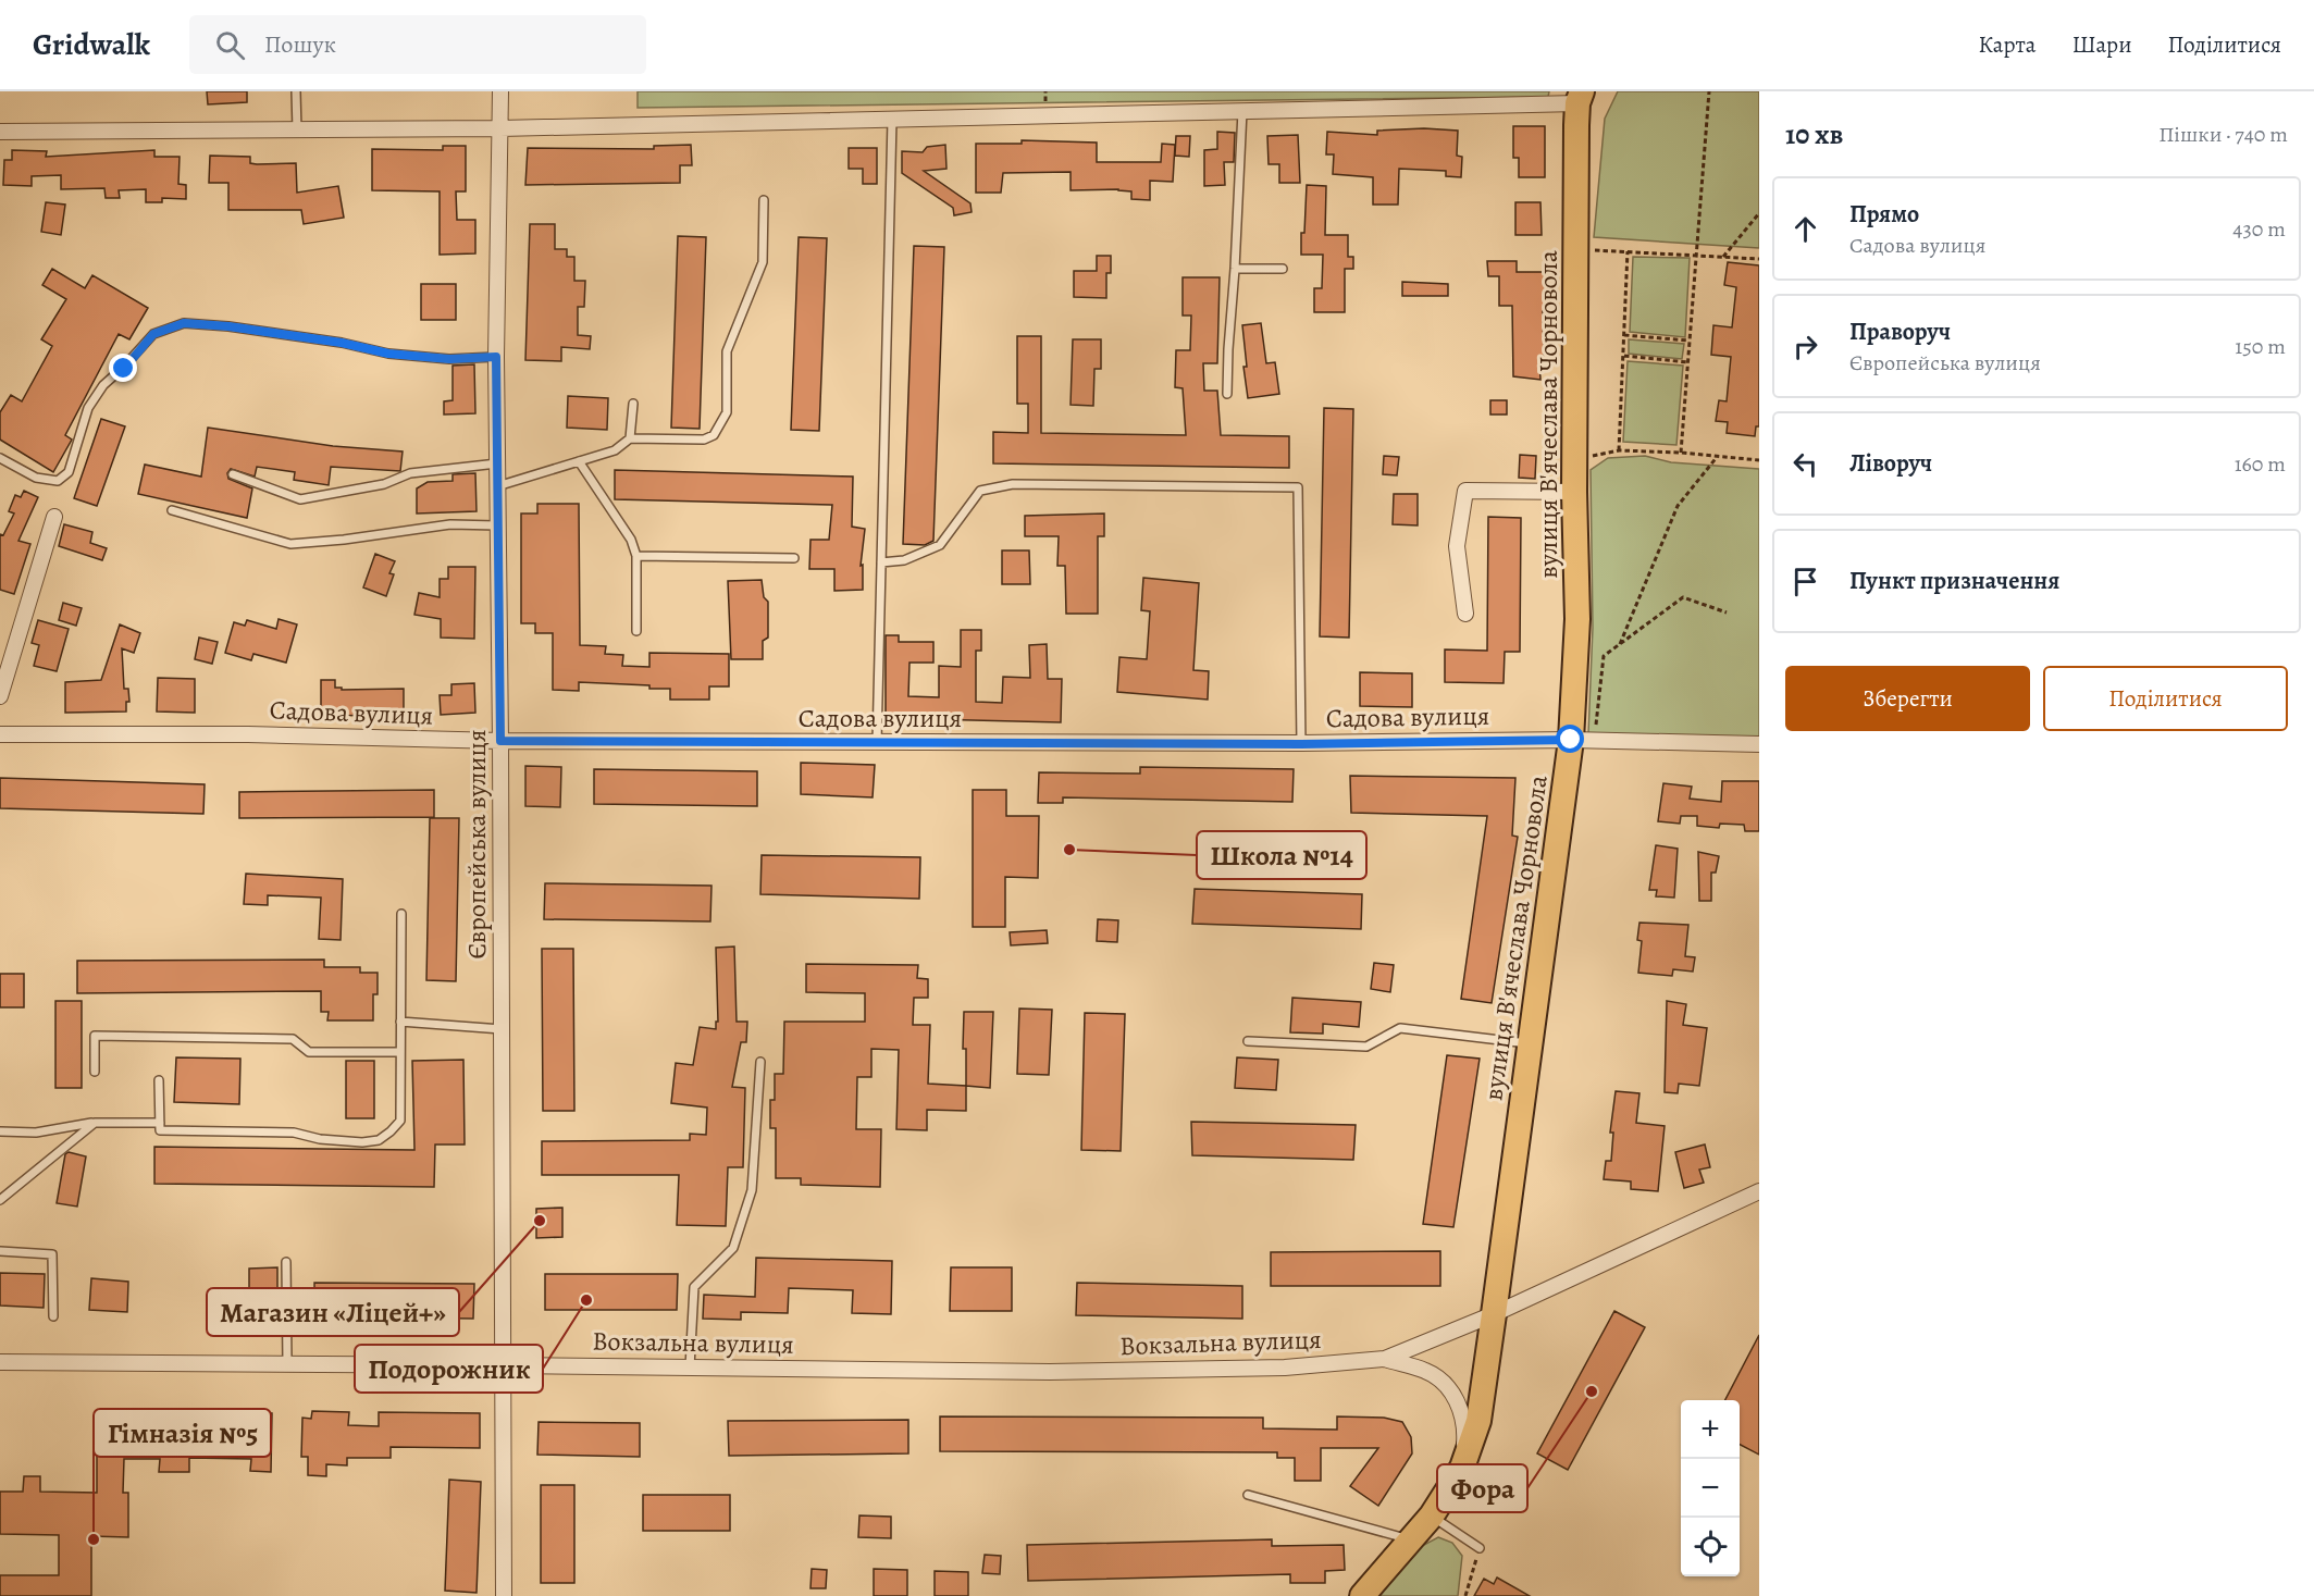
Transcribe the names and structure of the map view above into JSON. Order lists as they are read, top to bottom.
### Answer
{
  "streets": {
    "main road": ["вулиця В'ячеслава Чорновола"],
    "street": ["Садова вулиця", "Європейська вулиця", "Вокзальна вулиця"]
  },
  "crossings": [
    ["вулиця В'ячеслава Чорновола", "Садова вулиця"],
    ["вулиця В'ячеслава Чорновола", "Вокзальна вулиця"],
    ["Садова вулиця", "Європейська вулиця"],
    ["Європейська вулиця", "Вокзальна вулиця"]
  ],
  "places": [
    "Школа №14",
    "Магазин «Ліцей+»",
    "Подорожник",
    "Фора",
    "Гімназія №5"
  ],
  "page": {
    "header": "Gridwalk",
    "search": "Пошук",
    "nav": ["Карта", "Шари", "Поділитися"],
    "heading": ["10 хв", "Пішки · 740 m"],
    "list": [
      ["Прямо", "Садова вулиця", "430 m"],
      ["Праворуч", "Європейська вулиця", "150 m"],
      ["Ліворуч", "160 m"],
      "Пункт призначення"
    ],
    "buttons": ["Зберегти", "Поділитися"],
    "map_buttons": ["+", "−"]
  }
}
